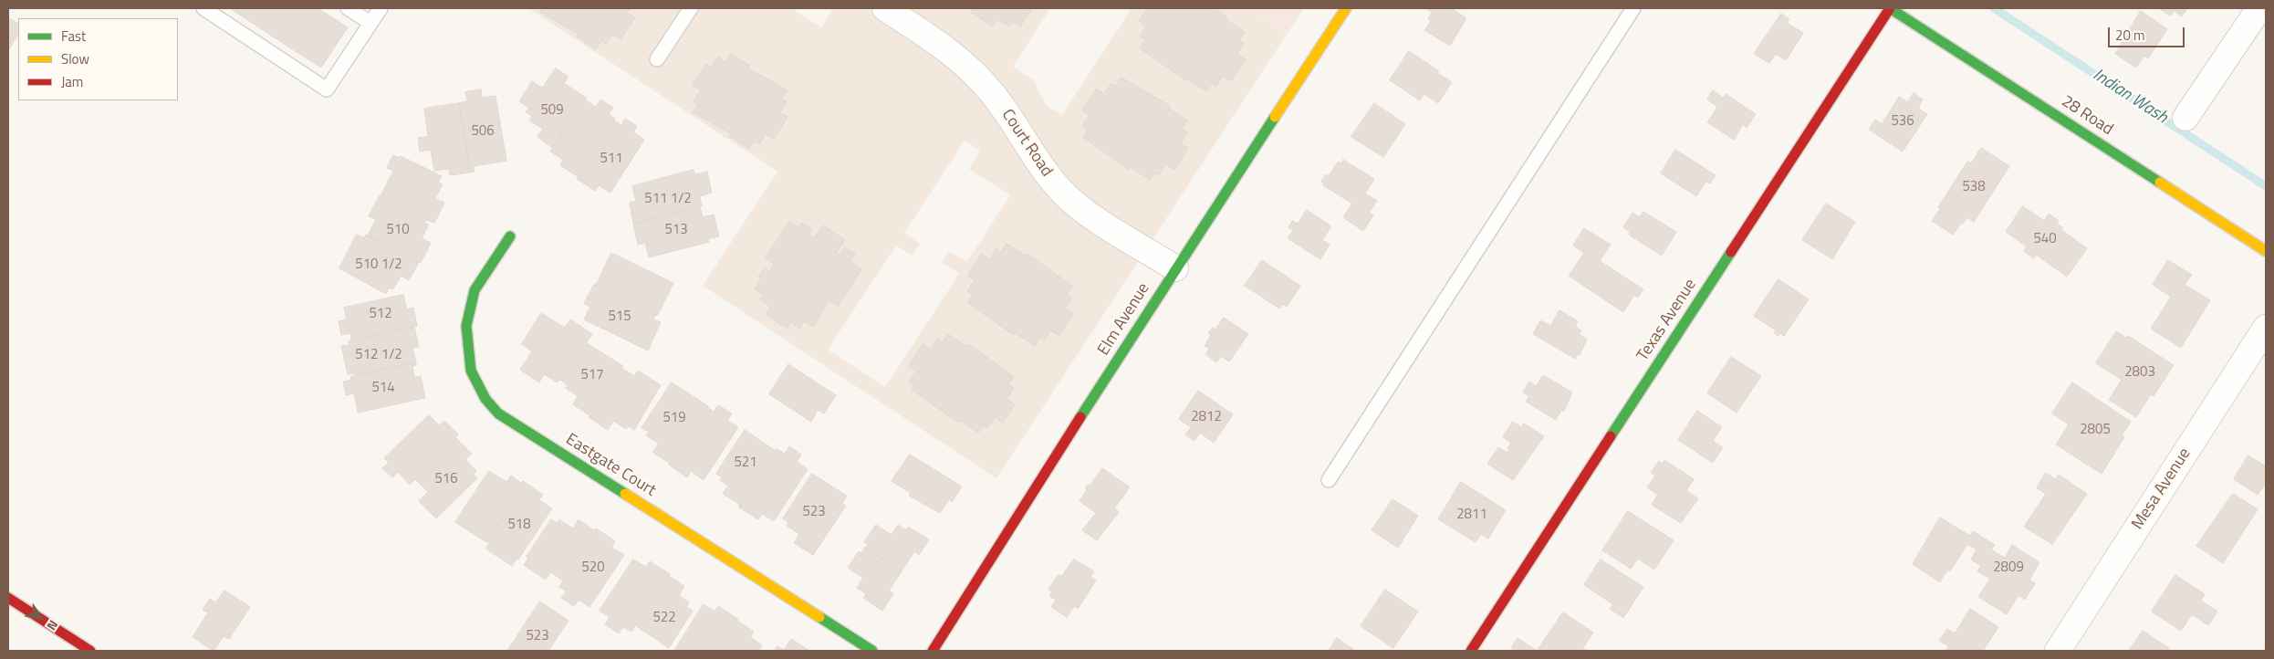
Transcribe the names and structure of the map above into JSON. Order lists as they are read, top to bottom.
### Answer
{
  "streets": {
    "street": [
      "28 Road",
      "Court Road",
      "Elm Avenue",
      "Texas Avenue",
      "Eastgate Court",
      "Mesa Avenue"
    ]
  },
  "crossings": [
    ["28 Road", "Texas Avenue"],
    ["Court Road", "Elm Avenue"]
  ],
  "water": ["Indian Wash"],
  "house_numbers": [
    "509",
    "536",
    "506",
    "511",
    "538",
    "511 1/2",
    "510",
    "513",
    "540",
    "510 1/2",
    "512",
    "515",
    "512 1/2",
    "2803",
    "517",
    "514",
    "2812",
    "519",
    "2805",
    "521",
    "516",
    "523",
    "2811",
    "518",
    "520",
    "2809",
    "522",
    "523"
  ],
  "legend": ["Fast", "Slow", "Jam"],
  "scale_bar": "20 m",
  "north": "bottom right"
}
